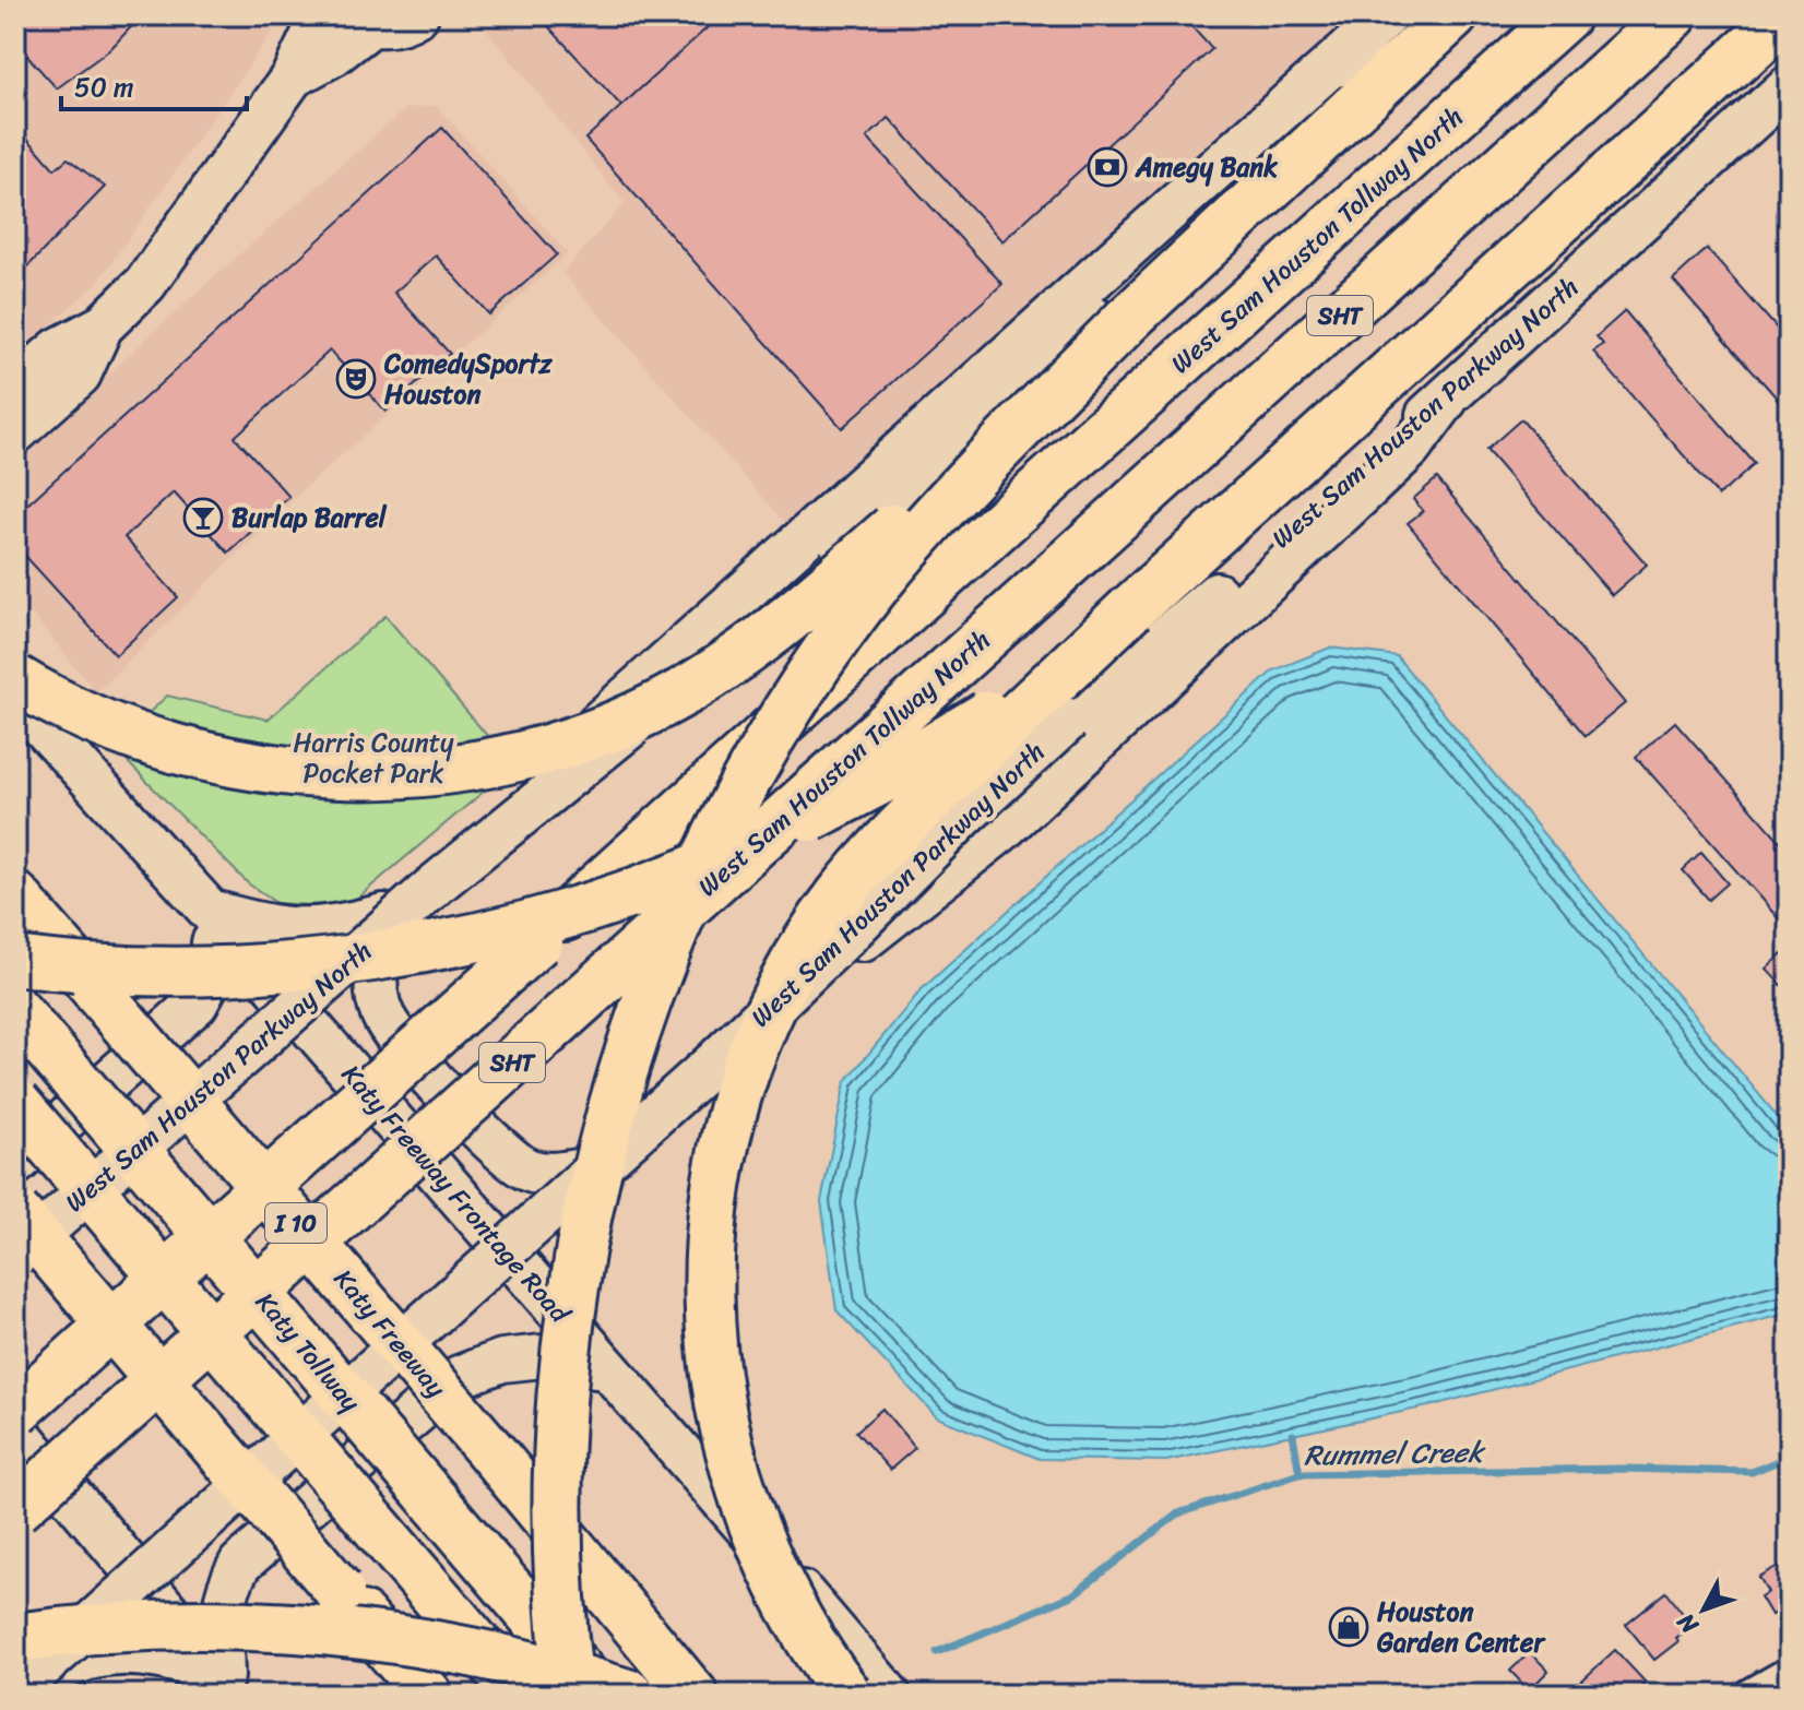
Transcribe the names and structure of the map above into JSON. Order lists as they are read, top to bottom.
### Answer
{
  "streets": {
    "highway": [
      "West Sam Houston Tollway North",
      "SHT",
      "I 10",
      "Katy Freeway",
      "Katy Tollway"
    ],
    "main road": ["West Sam Houston Parkway North", "Katy Freeway Frontage Road"]
  },
  "water": ["Rummel Creek"],
  "parks": ["Harris County Pocket Park"],
  "places": {
    "bank": ["Amegy Bank"],
    "theatre": ["ComedySportz Houston"],
    "bar": ["Burlap Barrel"],
    "shop": ["Houston Garden Center"]
  },
  "scale_bar": "50 m",
  "north": "bottom left"
}
